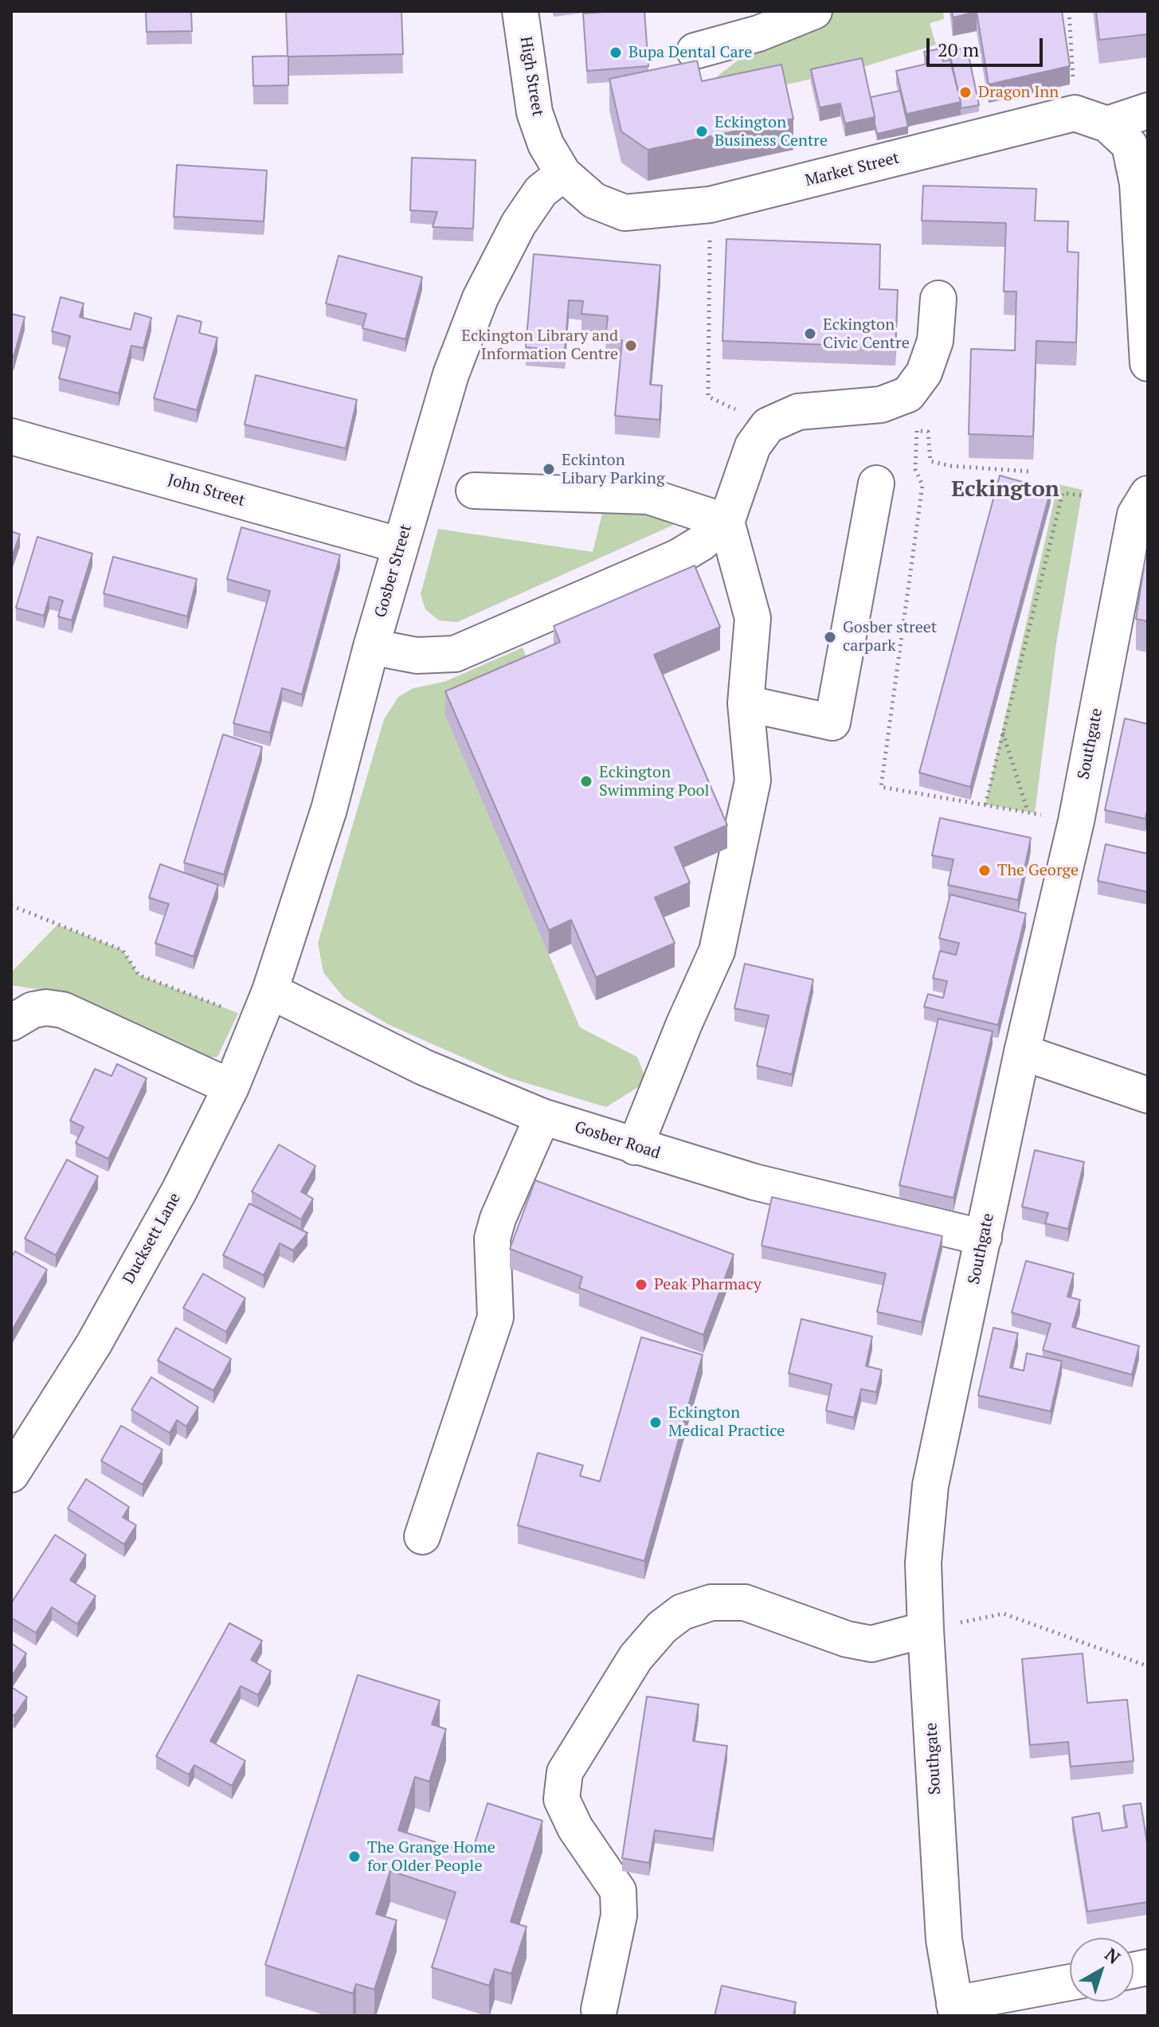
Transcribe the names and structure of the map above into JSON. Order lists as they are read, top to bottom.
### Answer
{
  "streets": {
    "street": [
      "High Street",
      "Market Street",
      "John Street",
      "Gosber Street",
      "Southgate",
      "Gosber Road",
      "Ducksett Lane"
    ]
  },
  "crossings": [
    ["High Street", "Market Street"],
    ["High Street", "Gosber Street"],
    ["Market Street", "Gosber Street"],
    ["John Street", "Gosber Street"],
    ["Gosber Street", "Gosber Road"],
    ["Gosber Street", "Ducksett Lane"],
    ["Southgate", "Gosber Road"],
    ["Gosber Road", "Ducksett Lane"]
  ],
  "districts": ["Eckington"],
  "places": [
    "Bupa Dental Care",
    "Dragon Inn",
    "Eckington Business Centre",
    "Eckington Civic Centre",
    "Eckington Library and Information Centre",
    "Eckinton Libary Parking",
    "Gosber street carpark",
    "Eckington Swimming Pool",
    "The George",
    "Peak Pharmacy",
    "Eckington Medical Practice",
    "The Grange Home for Older People"
  ],
  "scale_bar": "20 m",
  "north": "top right"
}
